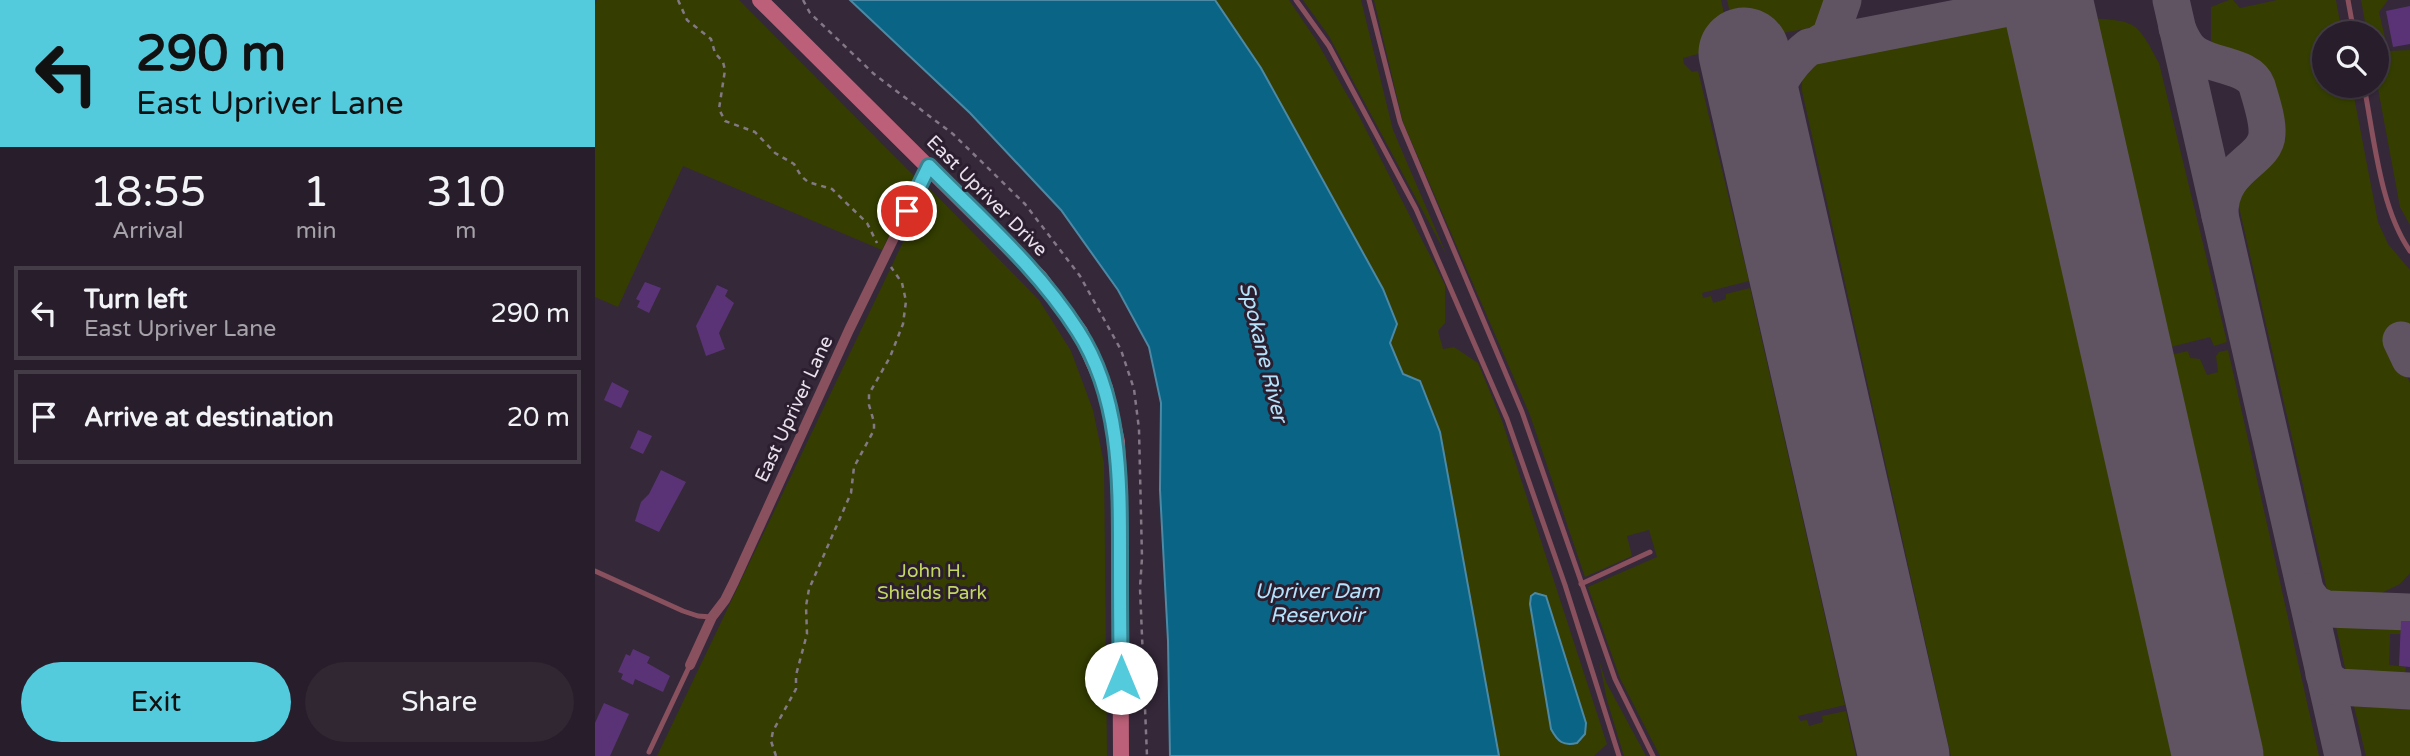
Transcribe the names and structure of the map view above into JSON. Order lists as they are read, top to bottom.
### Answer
{
  "streets": {
    "main road": ["East Upriver Drive"],
    "street": ["East Upriver Lane"]
  },
  "crossings": [
    ["East Upriver Drive", "East Upriver Lane"]
  ],
  "water": ["Spokane River", "Upriver Dam Reservoir"],
  "parks": ["John H. Shields Park"],
  "page": {
    "turn": ["290 m", "East Upriver Lane"],
    "eta": [
      "18:55",
      "Arrival",
      "1",
      "min",
      "310",
      "m"
    ],
    "list": [
      {
        "name": "Turn left",
        "note": "East Upriver Lane",
        "value": "290 m"
      },
      {
        "name": "Arrive at destination",
        "value": "20 m"
      }
    ],
    "buttons": ["Exit", "Share"]
  }
}
